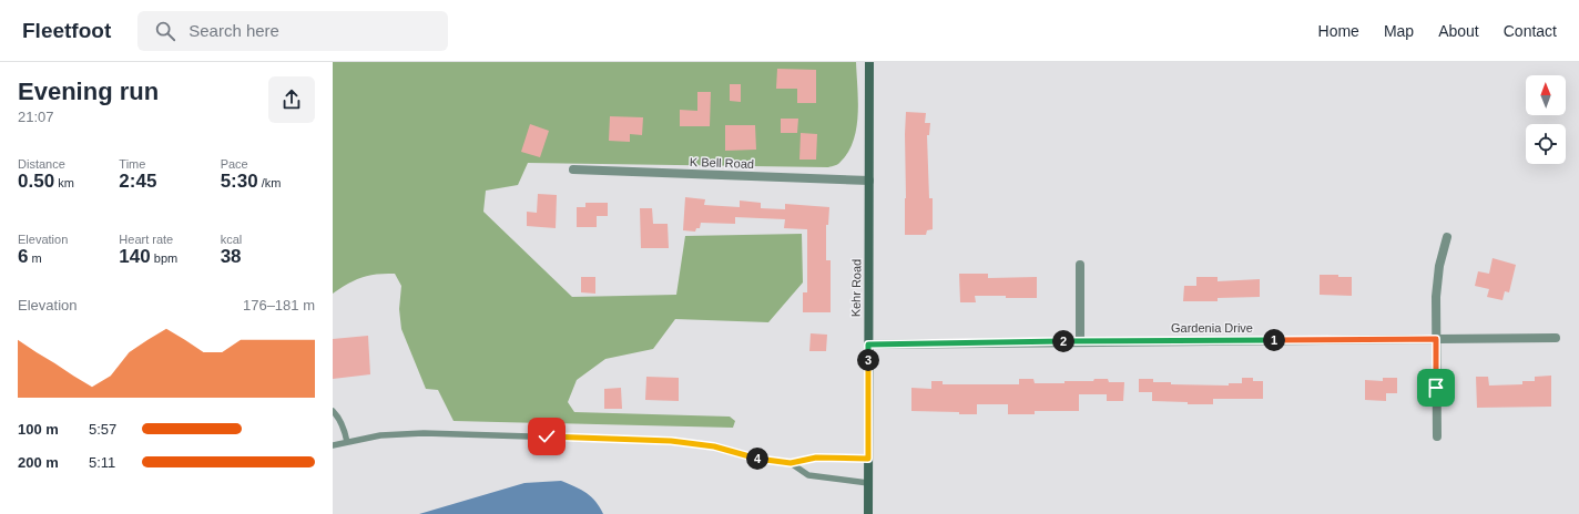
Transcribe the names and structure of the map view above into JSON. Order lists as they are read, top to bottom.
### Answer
{
  "streets": {
    "street": ["K Bell Road", "Kehr Road", "Gardenia Drive"]
  },
  "crossings": [
    ["K Bell Road", "Kehr Road"],
    ["Kehr Road", "Gardenia Drive"]
  ],
  "north": "top",
  "page": {
    "header": "Fleetfoot",
    "search": "Search here",
    "nav": [
      "Home",
      "Map",
      "About",
      "Contact"
    ],
    "heading": ["Evening run", "21:07"],
    "stats": [
      ["Distance", "0.50 km"],
      ["Time", "2:45"],
      ["Pace", "5:30 /km"],
      ["Elevation", "6 m"],
      ["Heart rate", "140 bpm"],
      ["kcal", "38"]
    ],
    "chart": ["Elevation", "176–181 m"],
    "pins": [
      "1",
      "2",
      "3",
      "4"
    ],
    "list": [
      {
        "name": "100 m",
        "note": "5:57"
      },
      {
        "name": "200 m",
        "note": "5:11"
      }
    ]
  }
}
